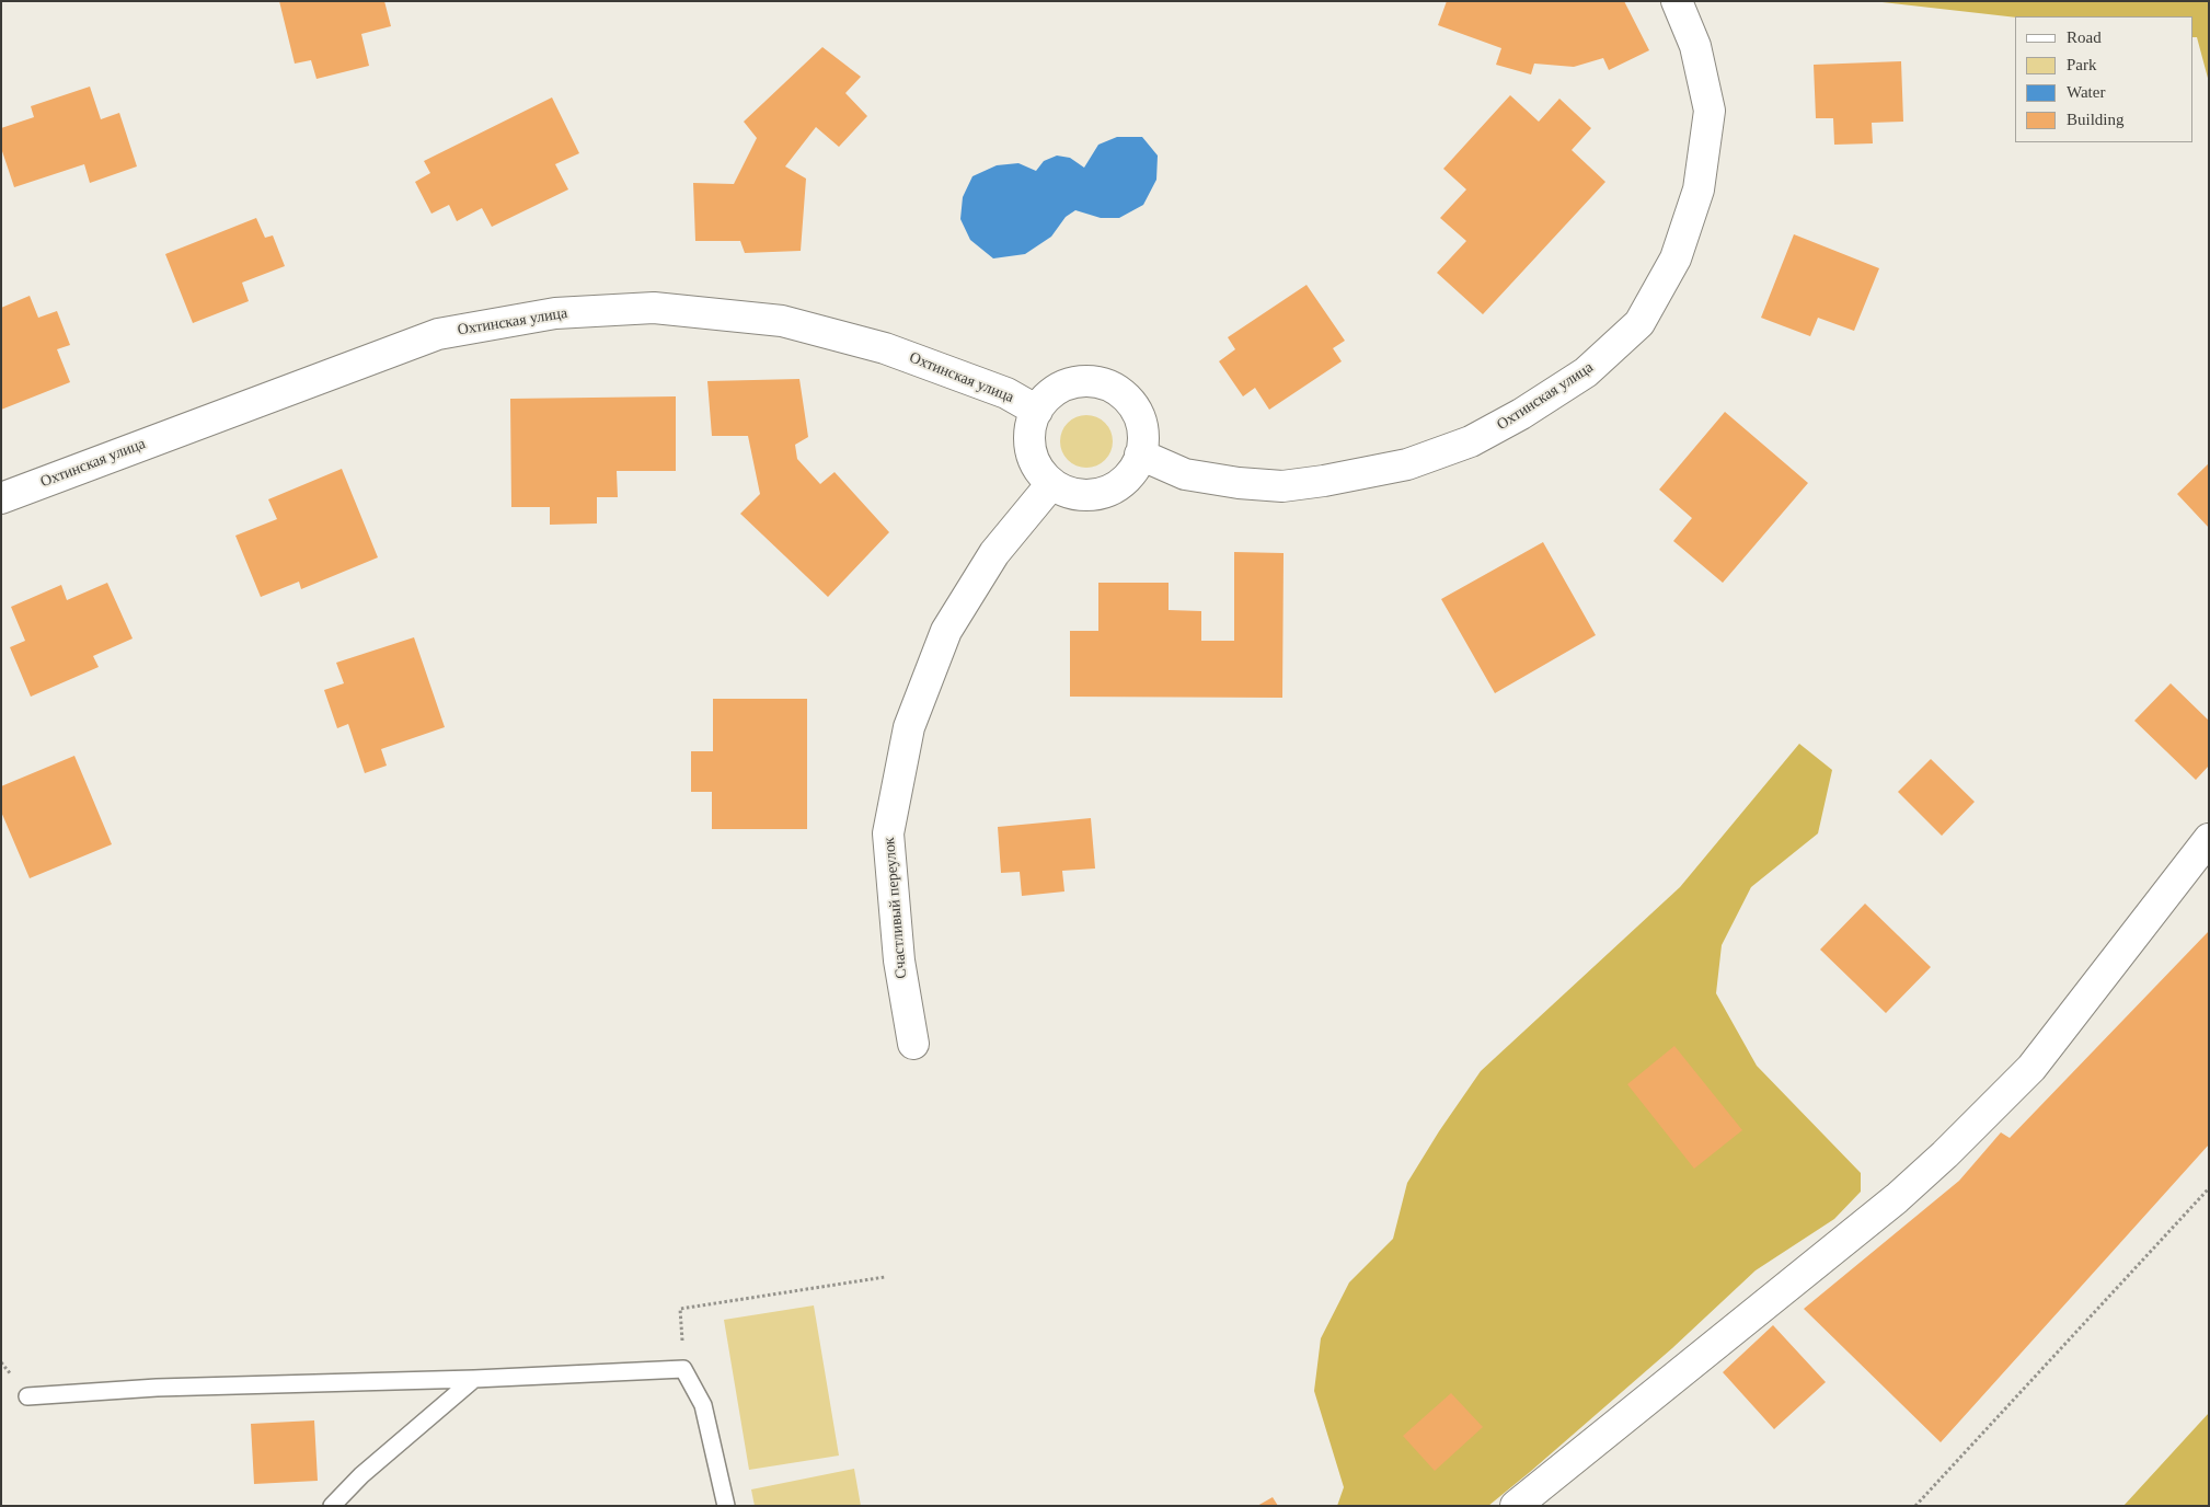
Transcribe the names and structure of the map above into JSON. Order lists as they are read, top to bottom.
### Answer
{
  "streets": {
    "street": ["Охтинская улица", "Счастливый переулок"]
  },
  "crossings": [
    ["Охтинская улица", "Счастливый переулок"]
  ],
  "legend": [
    "Road",
    "Park",
    "Water",
    "Building"
  ]
}
